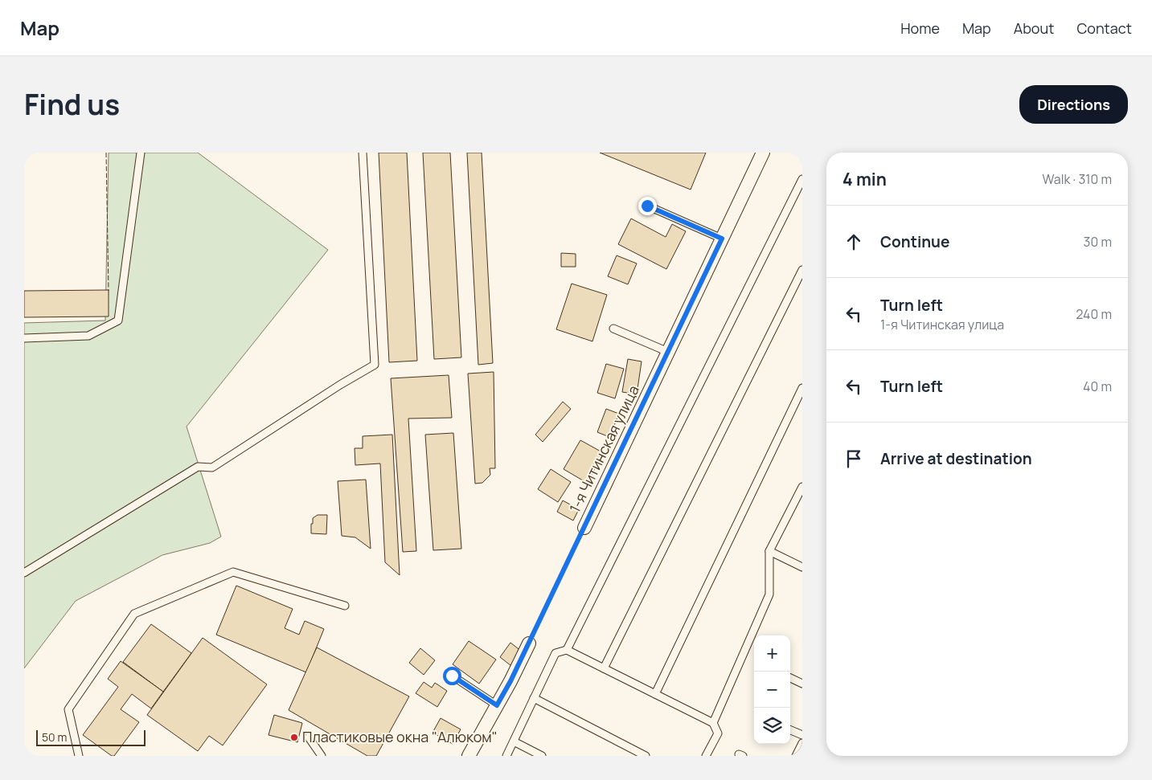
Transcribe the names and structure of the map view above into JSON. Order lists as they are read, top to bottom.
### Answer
{
  "streets": {
    "street": ["1-я Читинская улица"]
  },
  "places": ["Пластиковые окна \"Алюком\""],
  "scale_bar": "50 m",
  "page": {
    "header": "Map",
    "nav": [
      "Home",
      "Map",
      "About",
      "Contact"
    ],
    "title": "Find us",
    "buttons": "Directions",
    "heading": ["4 min", "Walk · 310 m"],
    "list": [
      ["Continue", "30 m"],
      ["Turn left", "1-я Читинская улица", "240 m"],
      ["Turn left", "40 m"],
      "Arrive at destination"
    ],
    "map_buttons": ["+", "−"],
    "scale": "50 m"
  }
}
